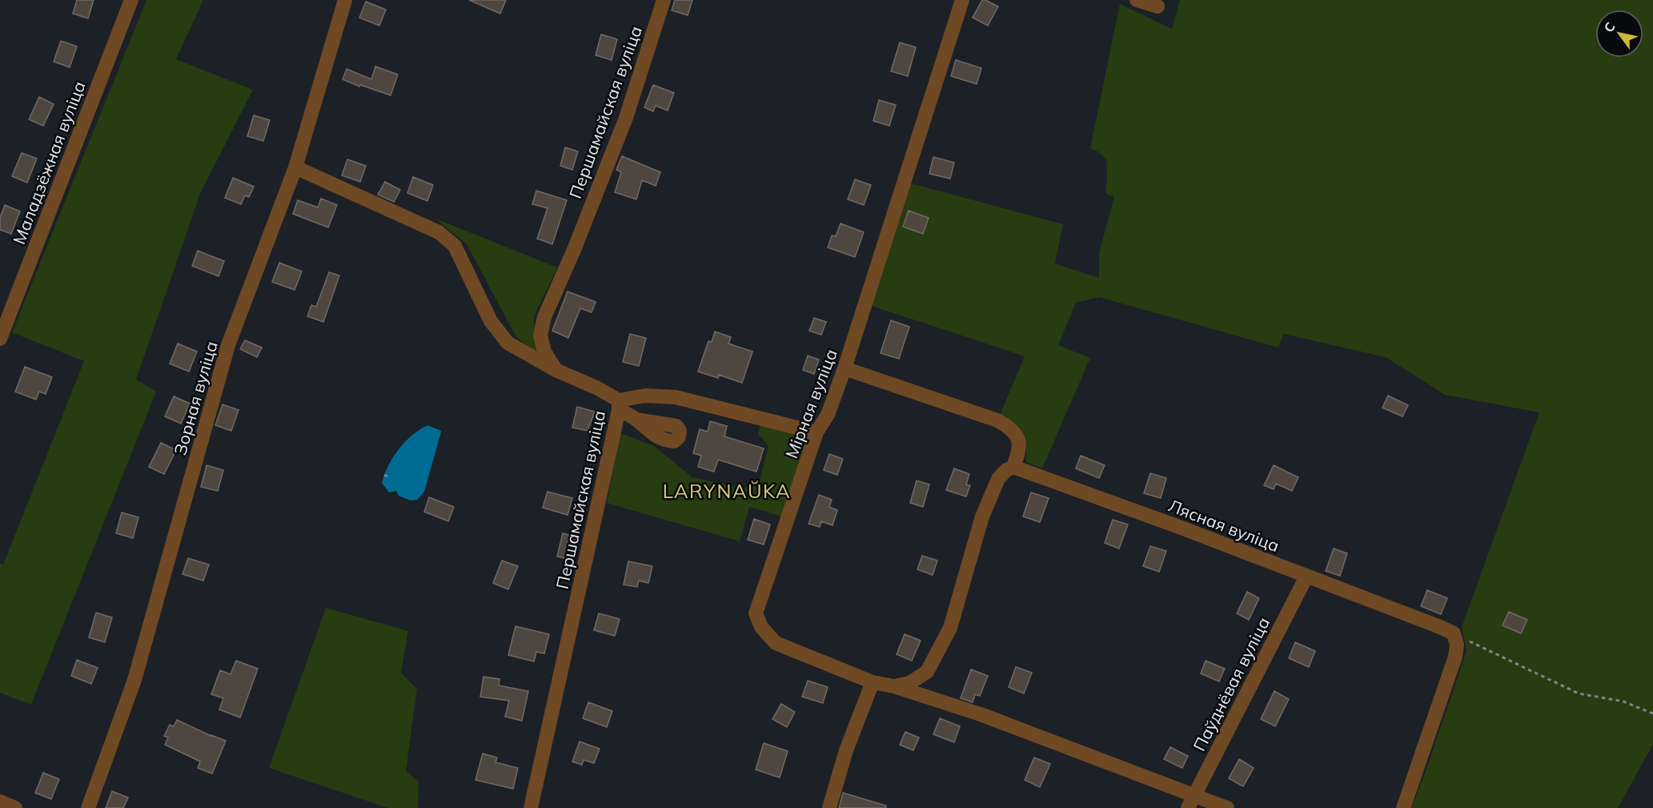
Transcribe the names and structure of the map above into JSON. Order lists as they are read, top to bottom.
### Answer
{
  "streets": {
    "street": [
      "Першамайская вуліца",
      "Маладзёжная вуліца",
      "Зорная вуліца",
      "Мірная вуліца",
      "Лясная вуліца",
      "Паўднёвая вуліца"
    ]
  },
  "crossings": [
    ["Лясная вуліца", "Паўднёвая вуліца"]
  ],
  "districts": ["LARYNAŬKA"],
  "north": "top left"
}
